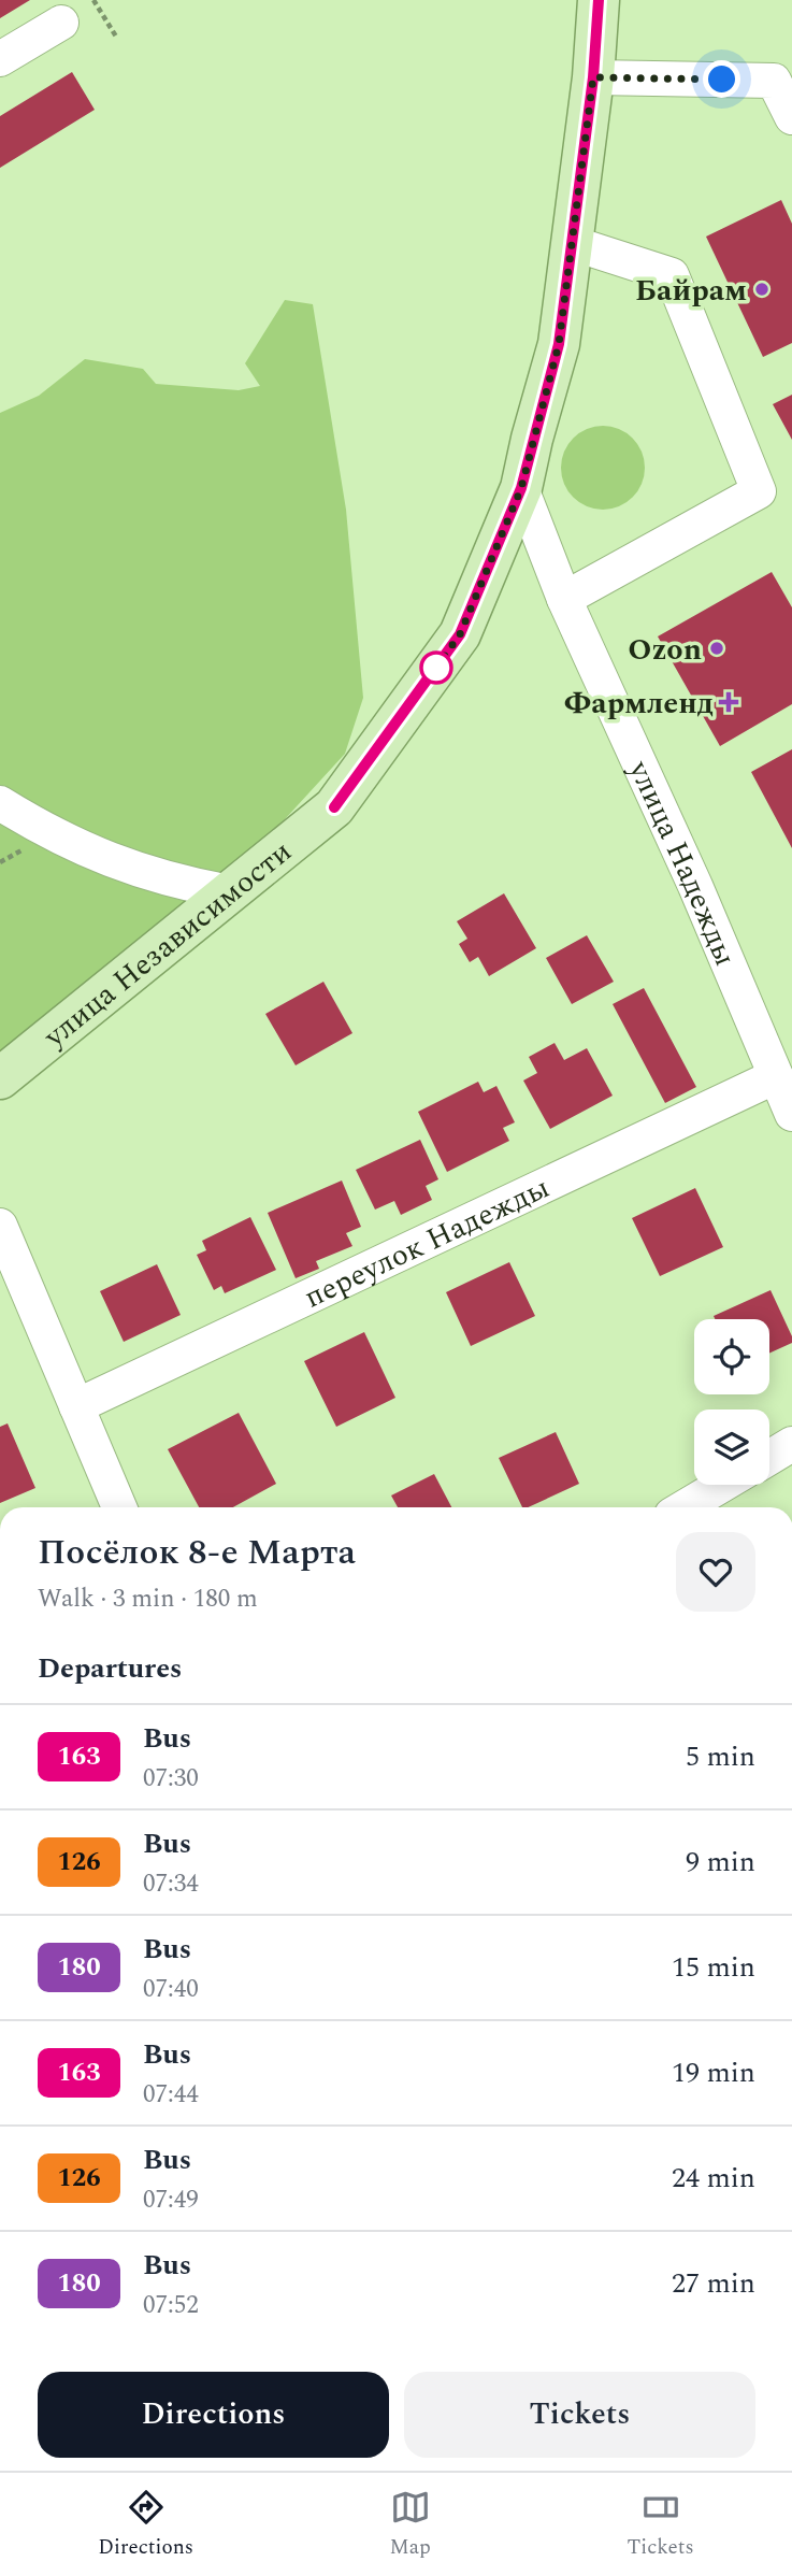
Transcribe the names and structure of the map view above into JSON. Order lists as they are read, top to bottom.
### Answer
{
  "streets": {
    "main road": ["улица Независимости"],
    "street": ["улица Надежды", "переулок Надежды"]
  },
  "crossings": [
    ["улица Надежды", "улица Независимости"],
    ["улица Надежды", "переулок Надежды"]
  ],
  "places": {
    "other": ["Байрам", "Ozon"],
    "health": ["Фармленд"]
  },
  "lines": ["bus line 163"],
  "page": {
    "heading": [
      ["Посёлок 8-е Марта", "Walk · 3 min · 180 m"],
      "Departures"
    ],
    "list": [
      {
        "mark": "163",
        "name": "Bus",
        "note": "07:30",
        "value": "5 min"
      },
      {
        "mark": "126",
        "name": "Bus",
        "note": "07:34",
        "value": "9 min"
      },
      {
        "mark": "180",
        "name": "Bus",
        "note": "07:40",
        "value": "15 min"
      },
      {
        "mark": "163",
        "name": "Bus",
        "note": "07:44",
        "value": "19 min"
      },
      {
        "mark": "126",
        "name": "Bus",
        "note": "07:49",
        "value": "24 min"
      },
      {
        "mark": "180",
        "name": "Bus",
        "note": "07:52",
        "value": "27 min"
      }
    ],
    "buttons": ["Directions", "Tickets"],
    "tabs": ["Directions", "Map", "Tickets"]
  }
}
